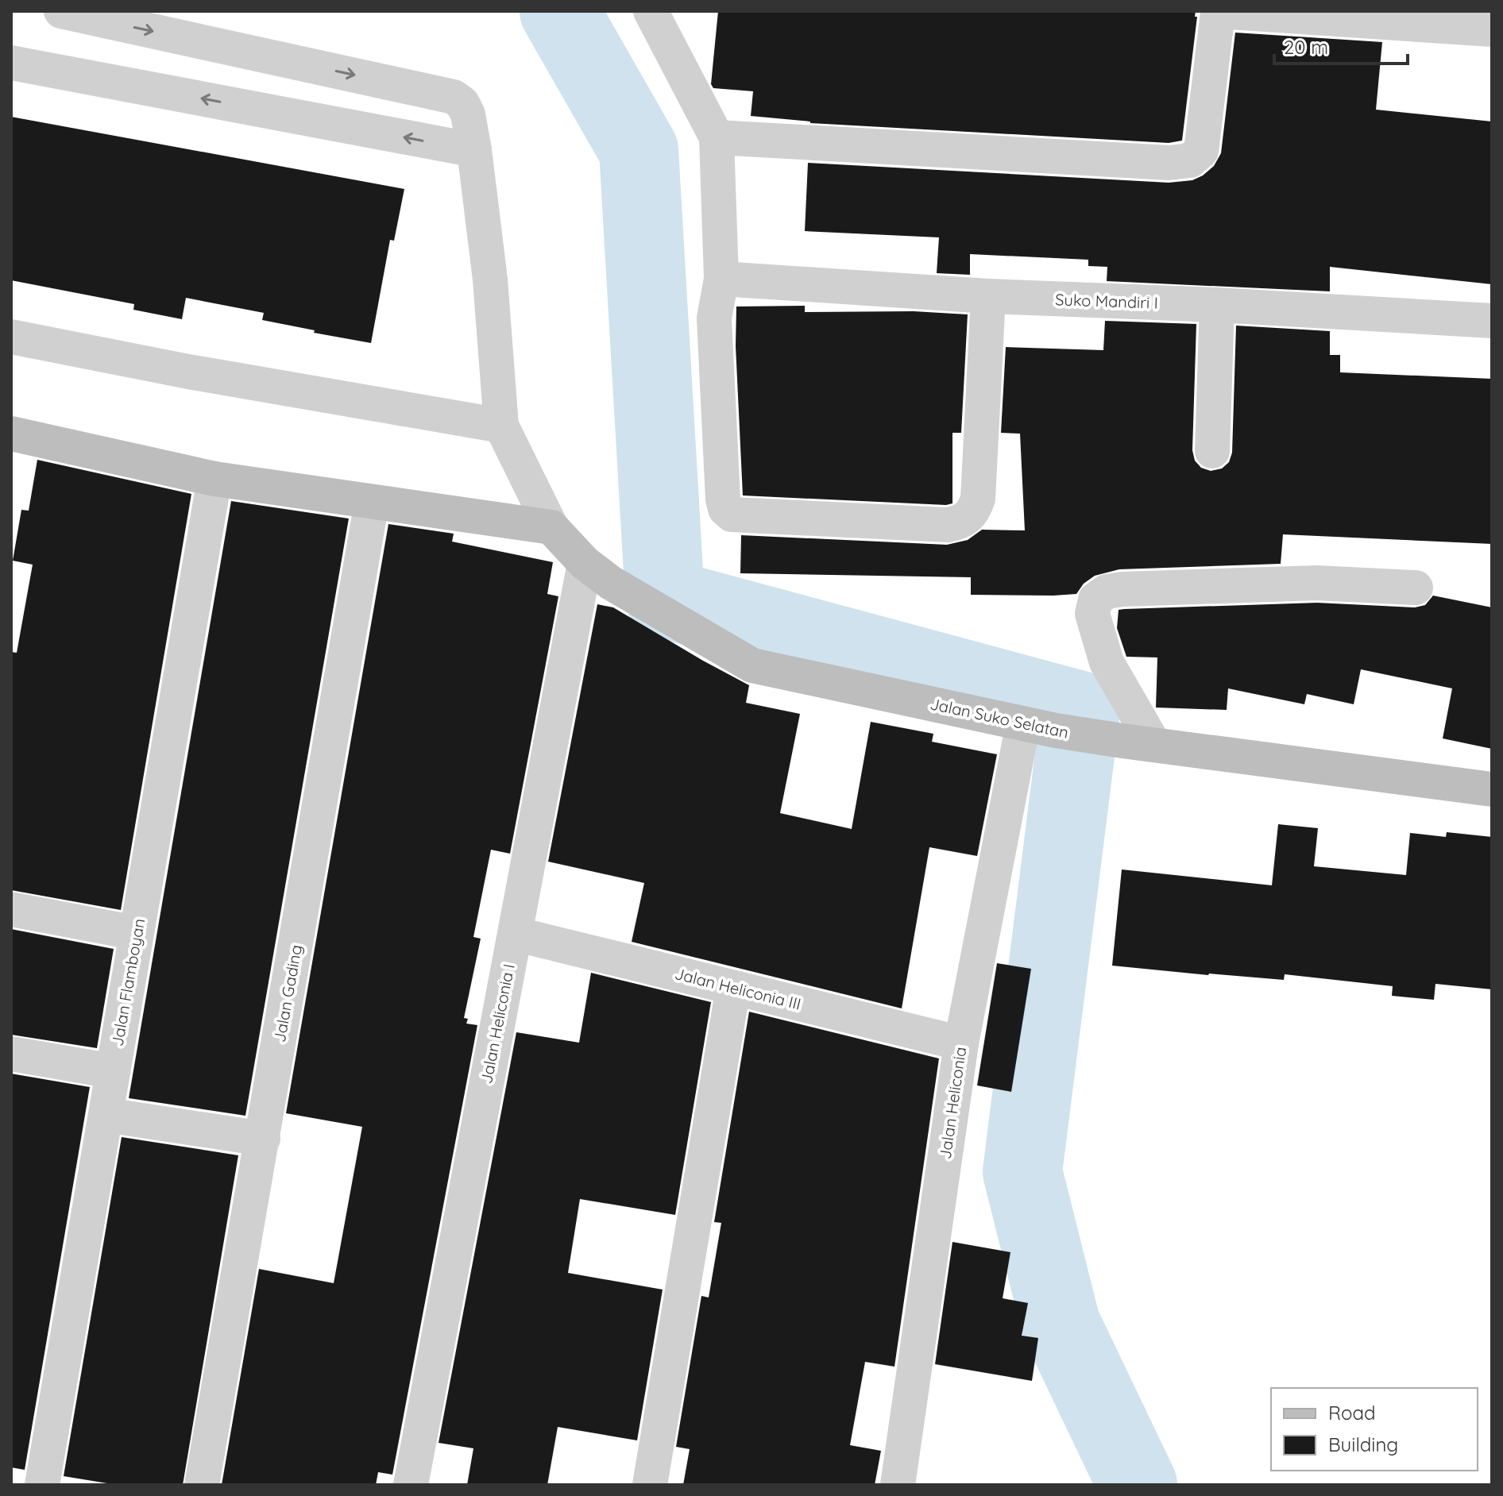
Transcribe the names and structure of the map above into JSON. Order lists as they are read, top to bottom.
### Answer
{
  "streets": {
    "street": [
      "Suko Mandiri I",
      "Jalan Suko Selatan",
      "Jalan Flamboyan",
      "Jalan Heliconia III",
      "Jalan Gading",
      "Jalan Heliconia I",
      "Jalan Heliconia"
    ]
  },
  "crossings": [
    ["Jalan Suko Selatan", "Jalan Heliconia I"],
    ["Jalan Suko Selatan", "Jalan Heliconia"],
    ["Jalan Heliconia III", "Jalan Heliconia I"],
    ["Jalan Heliconia III", "Jalan Heliconia"]
  ],
  "legend": ["Road", "Building"],
  "scale_bar": "20 m"
}
